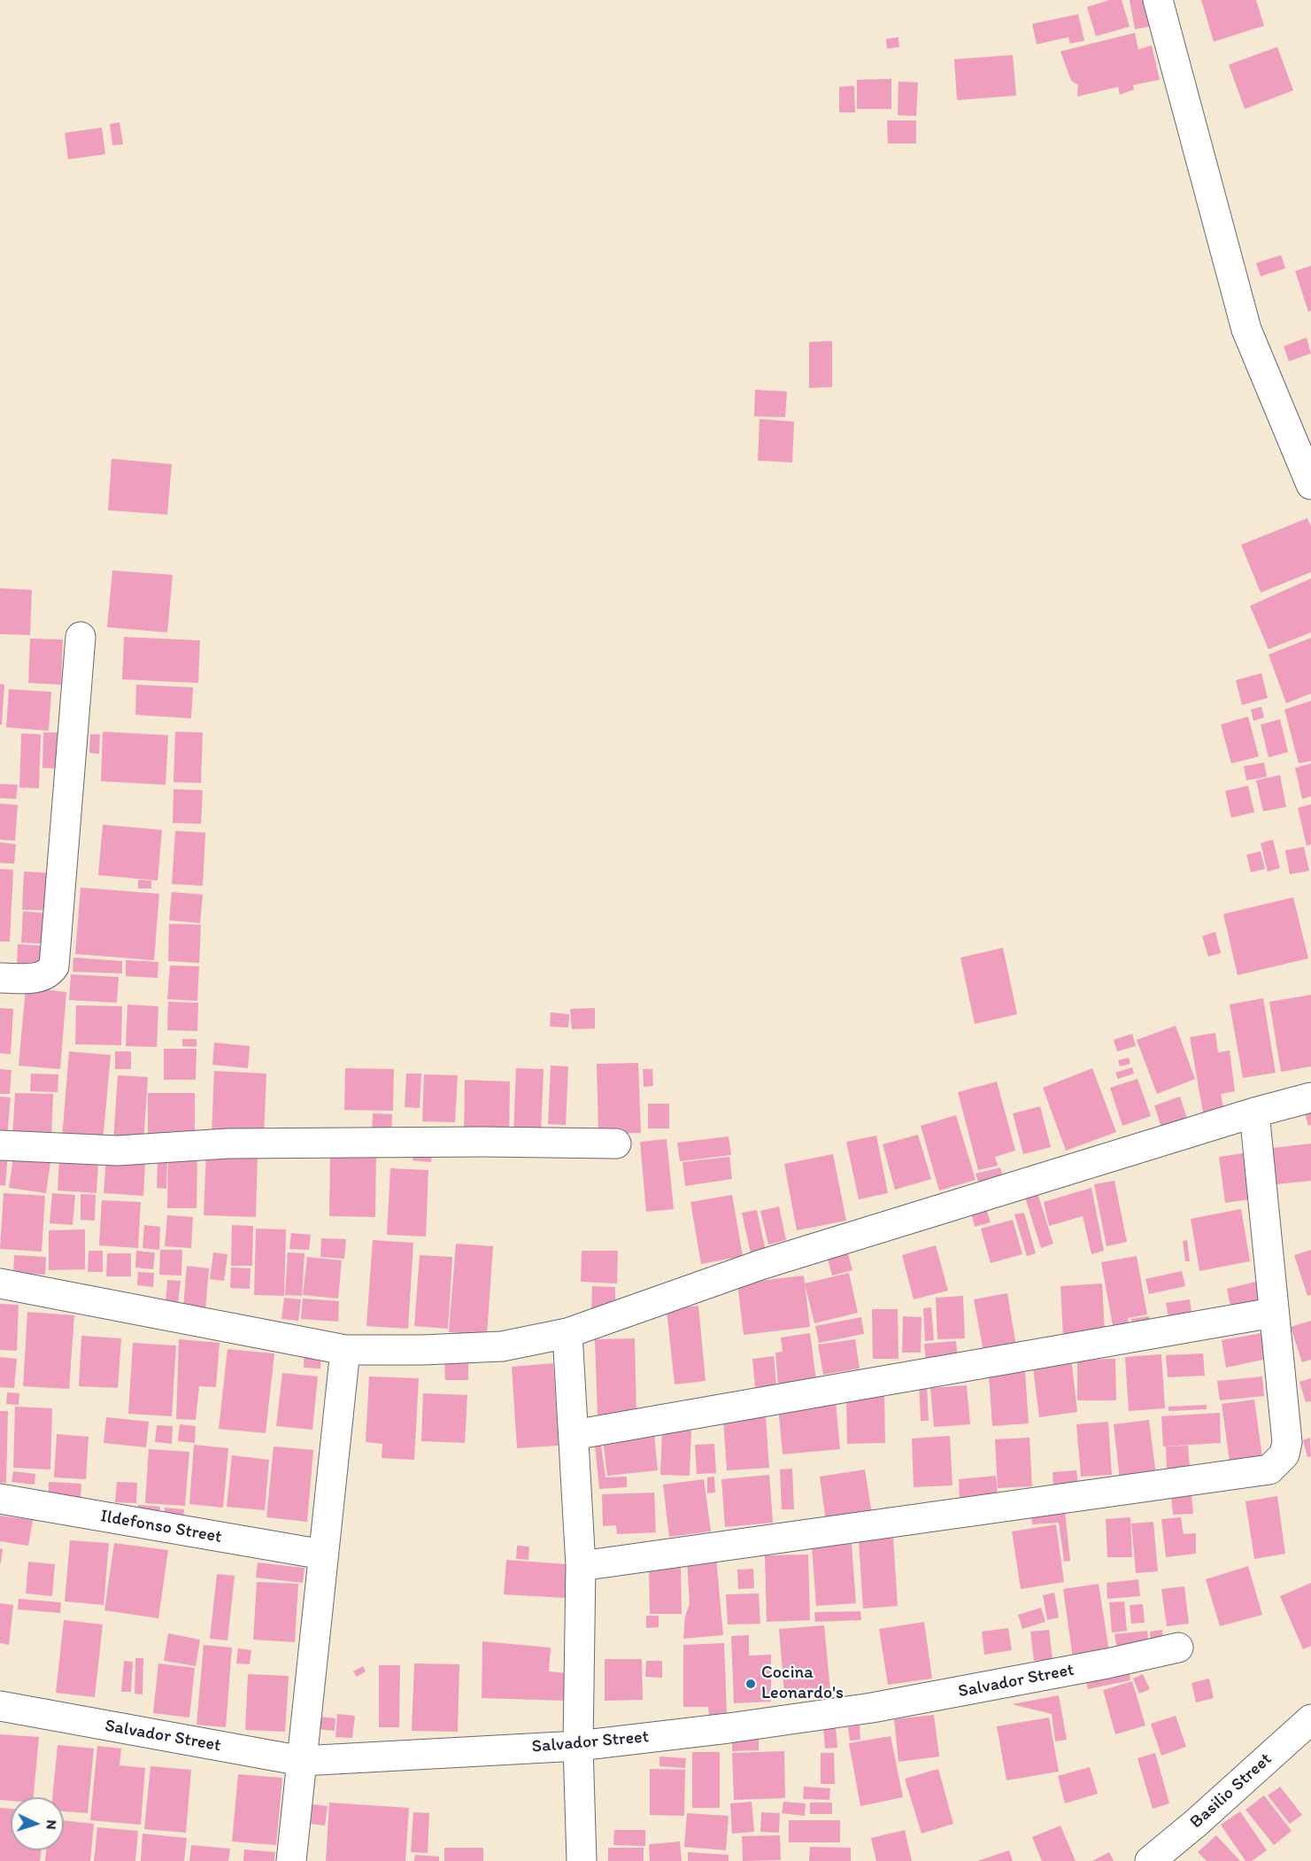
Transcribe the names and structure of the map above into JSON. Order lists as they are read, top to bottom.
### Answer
{
  "streets": {
    "street": ["Ildefonso Street", "Salvador Street", "Basilio Street"]
  },
  "places": ["Cocina Leonardo's"],
  "north": "right"
}
